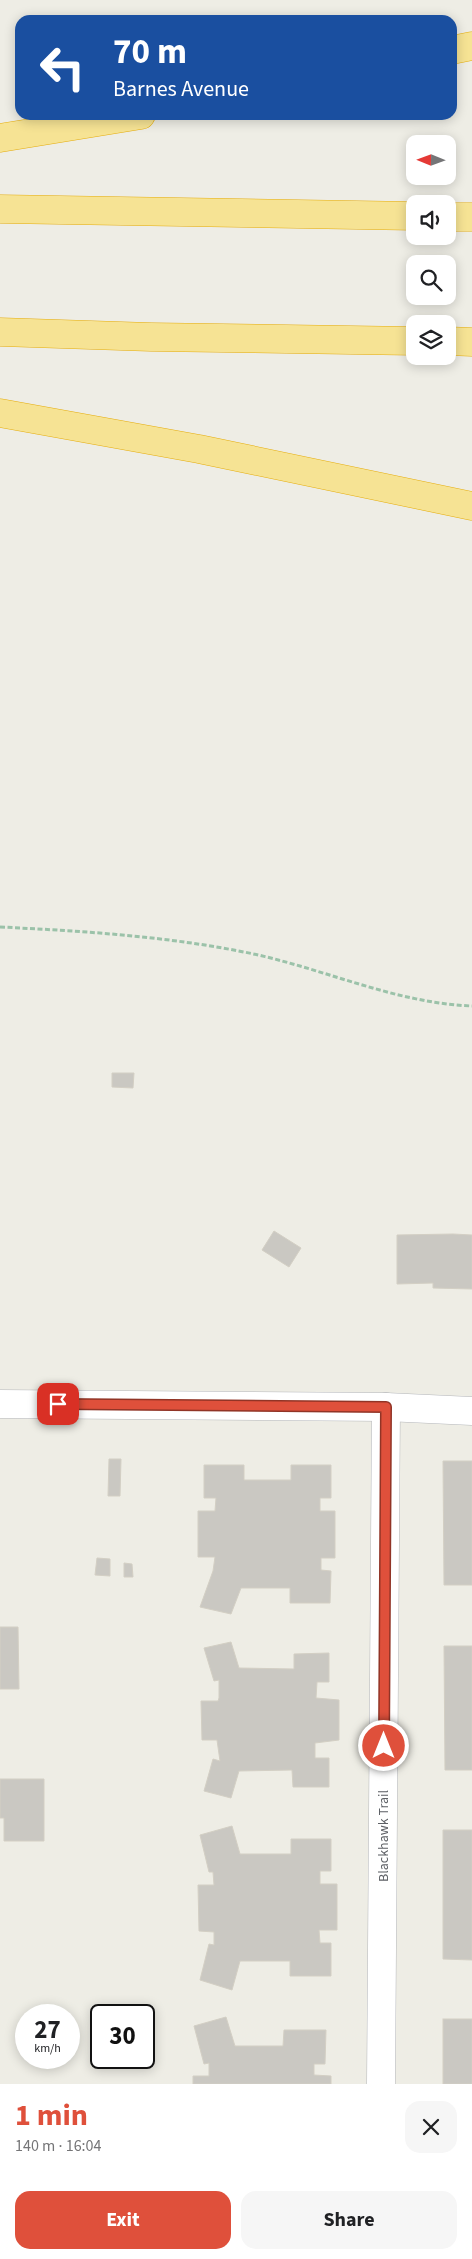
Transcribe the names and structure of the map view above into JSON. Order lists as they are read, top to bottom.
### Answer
{
  "streets": {
    "street": ["Blackhawk Trail"]
  },
  "north": "left",
  "page": {
    "turn": ["70 m", "Barnes Avenue"],
    "speed": "27 km/h",
    "limit": "30",
    "heading": ["1 min", "140 m · 16:04"],
    "buttons": ["Exit", "Share"]
  }
}
